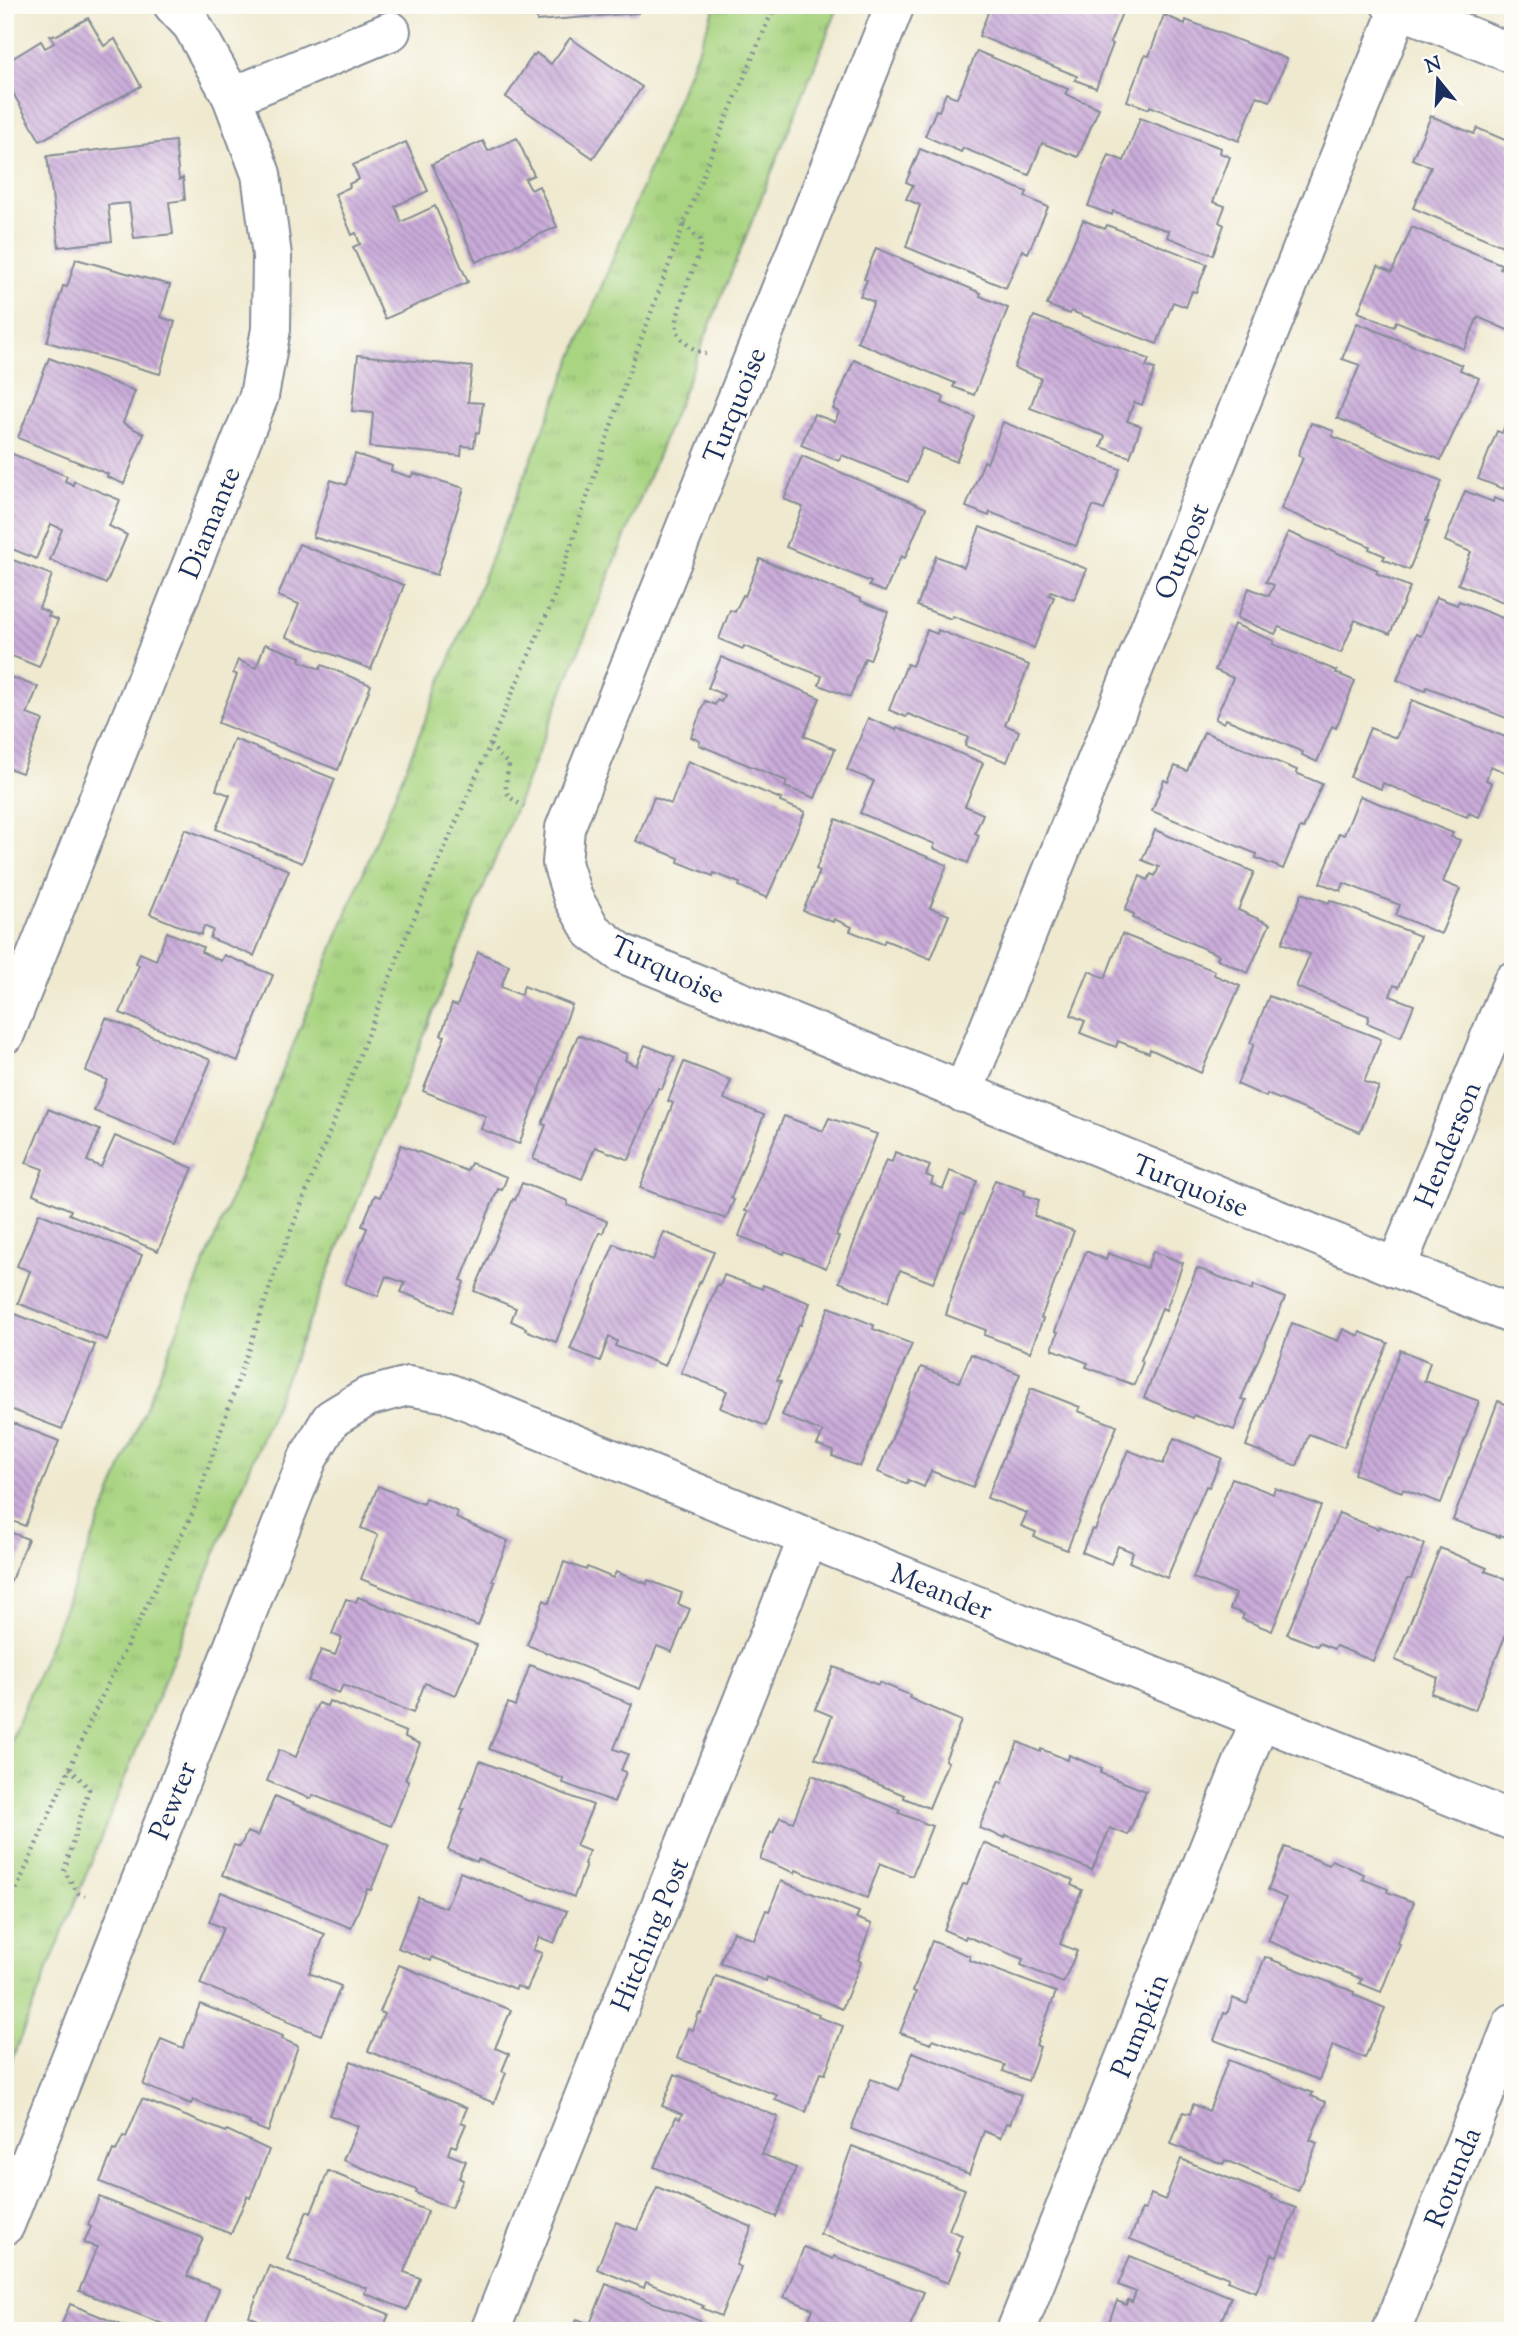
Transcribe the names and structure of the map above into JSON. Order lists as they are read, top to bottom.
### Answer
{
  "streets": {
    "street": [
      "Turquoise",
      "Diamante",
      "Outpost",
      "Henderson",
      "Meander",
      "Pewter",
      "Hitching Post",
      "Pumpkin",
      "Rotunda"
    ]
  },
  "crossings": [
    ["Turquoise", "Outpost"],
    ["Turquoise", "Henderson"],
    ["Meander", "Pewter"],
    ["Meander", "Hitching Post"],
    ["Meander", "Pumpkin"]
  ],
  "north": "top"
}
